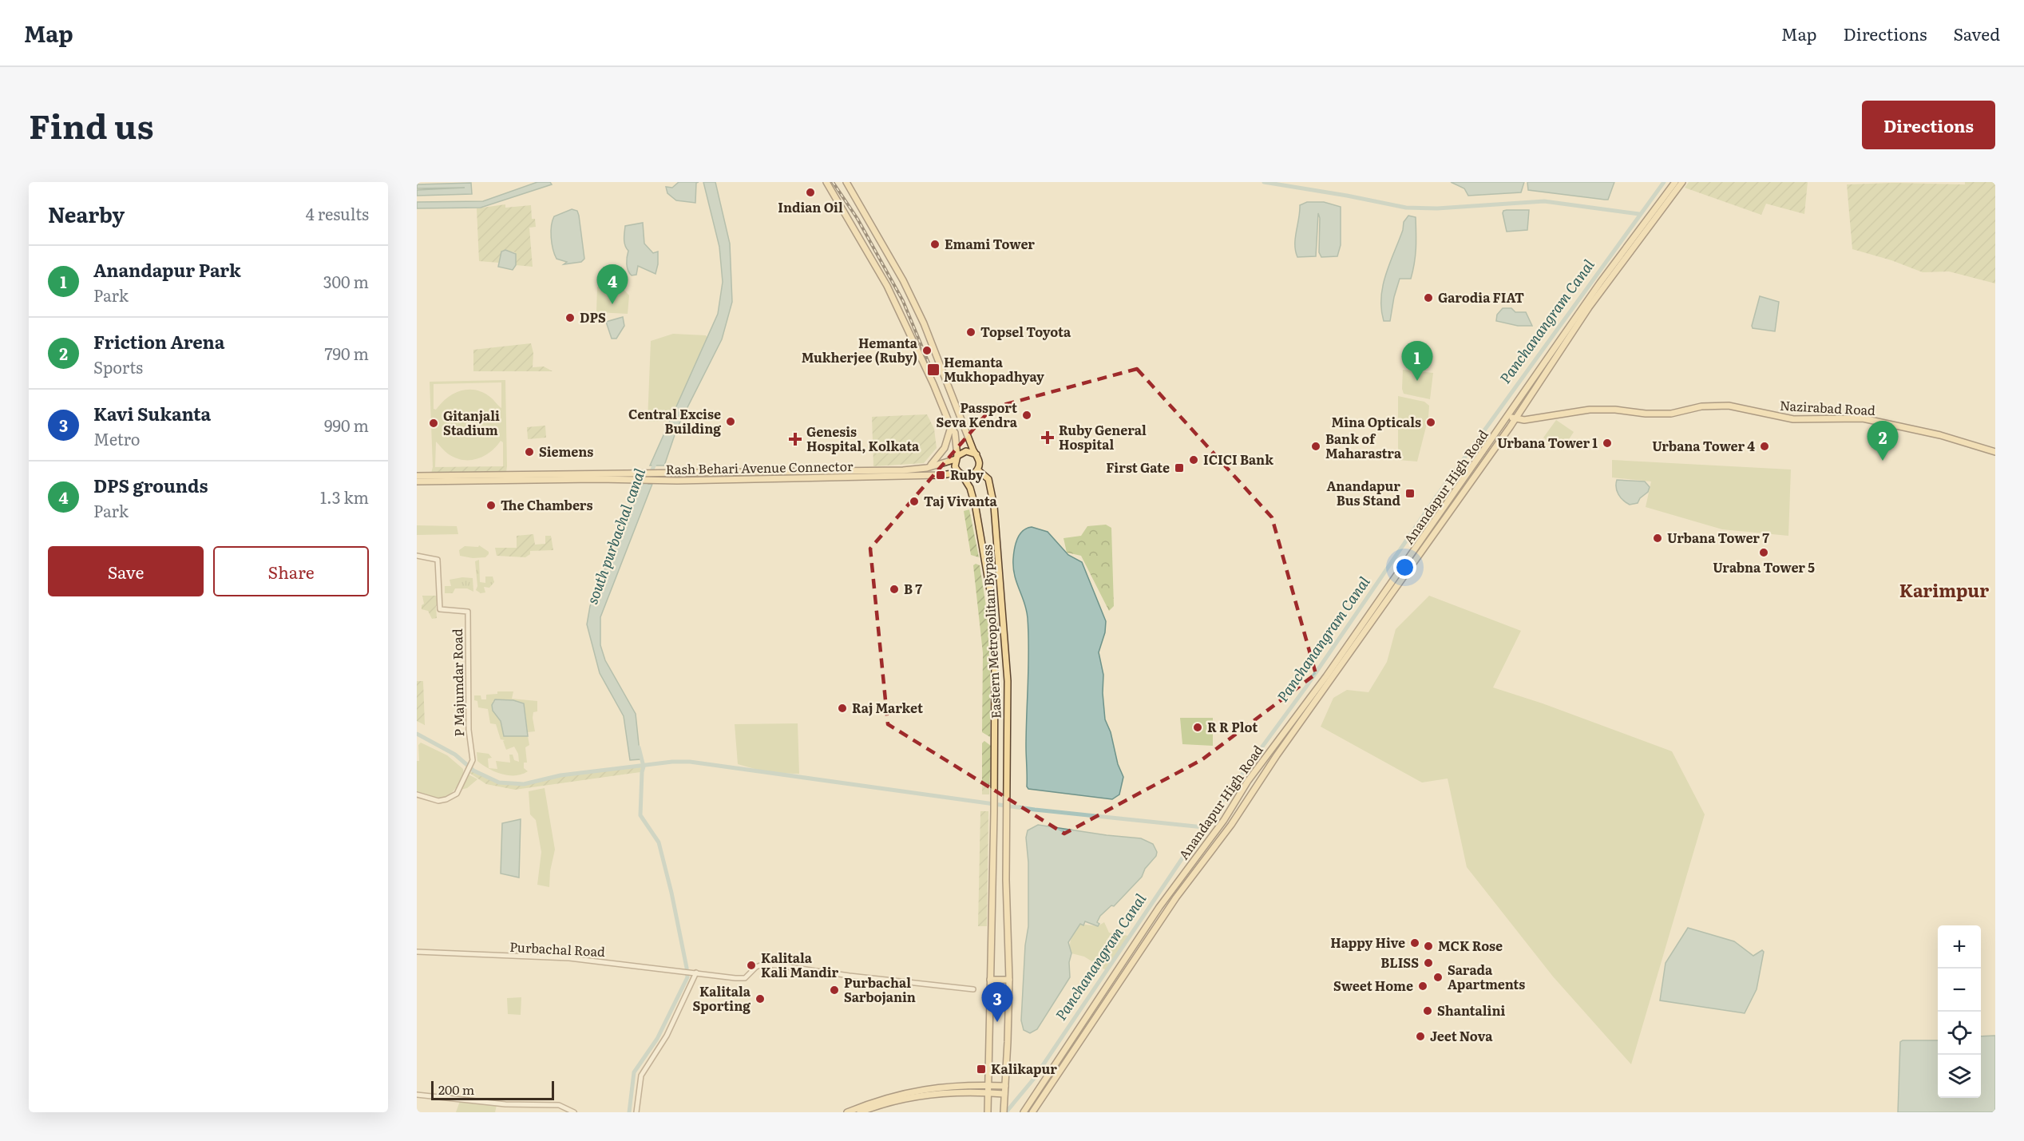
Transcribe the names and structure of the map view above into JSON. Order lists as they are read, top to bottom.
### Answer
{
  "streets": {
    "main road": [
      "Nazirabad Road",
      "Rash Behari Avenue Connector",
      "Anandapur High Road",
      "Eastern Metropolitan Bypass"
    ],
    "street": ["P Majumdar Road", "Purbachal Road"]
  },
  "crossings": [
    ["Nazirabad Road", "Anandapur High Road"],
    ["Rash Behari Avenue Connector", "Eastern Metropolitan Bypass"]
  ],
  "districts": ["Karimpur"],
  "water": ["Panchanangram Canal", "south purbachal canal"],
  "places": {
    "other": [
      "Indian Oil",
      "Emami Tower",
      "Garodia FIAT",
      "DPS",
      "Topsel Toyota",
      "Hemanta Mukherjee (Ruby)",
      "Passport Seva Kendra",
      "Central Excise Building",
      "Mina Opticals",
      "Gitanjali Stadium",
      "Urbana Tower 1",
      "Bank of Maharastra",
      "Urbana Tower 4",
      "Siemens",
      "ICICI Bank",
      "Taj Vivanta",
      "The Chambers",
      "Urbana Tower 7",
      "Urabna Tower 5",
      "B 7",
      "Raj Market",
      "R R Plot",
      "Happy Hive",
      "MCK Rose",
      "BLISS",
      "Kalitala Kali Mandir",
      "Sarada Apartments",
      "Sweet Home",
      "Purbachal Sarbojanin",
      "Kalitala Sporting",
      "Shantalini",
      "Jeet Nova"
    ],
    "transit": [
      "Hemanta Mukhopadhyay",
      "First Gate",
      "Ruby",
      "Anandapur Bus Stand",
      "Kalikapur"
    ],
    "health": ["Ruby General Hospital", "Genesis Hospital, Kolkata"]
  },
  "scale_bar": "200 m",
  "page": {
    "header": "Map",
    "nav": ["Map", "Directions", "Saved"],
    "title": "Find us",
    "buttons": [
      "Directions",
      ["Save", "Share"]
    ],
    "heading": ["Nearby", "4 results"],
    "list": [
      {
        "mark": "1",
        "name": "Anandapur Park",
        "note": "Park",
        "value": "300 m"
      },
      {
        "mark": "2",
        "name": "Friction Arena",
        "note": "Sports",
        "value": "790 m"
      },
      {
        "mark": "3",
        "name": "Kavi Sukanta",
        "note": "Metro",
        "value": "990 m"
      },
      {
        "mark": "4",
        "name": "DPS grounds",
        "note": "Park",
        "value": "1.3 km"
      }
    ],
    "pins": [
      "4",
      "1",
      "2",
      "3"
    ],
    "map_buttons": ["+", "−"],
    "scale": "200 m"
  }
}
